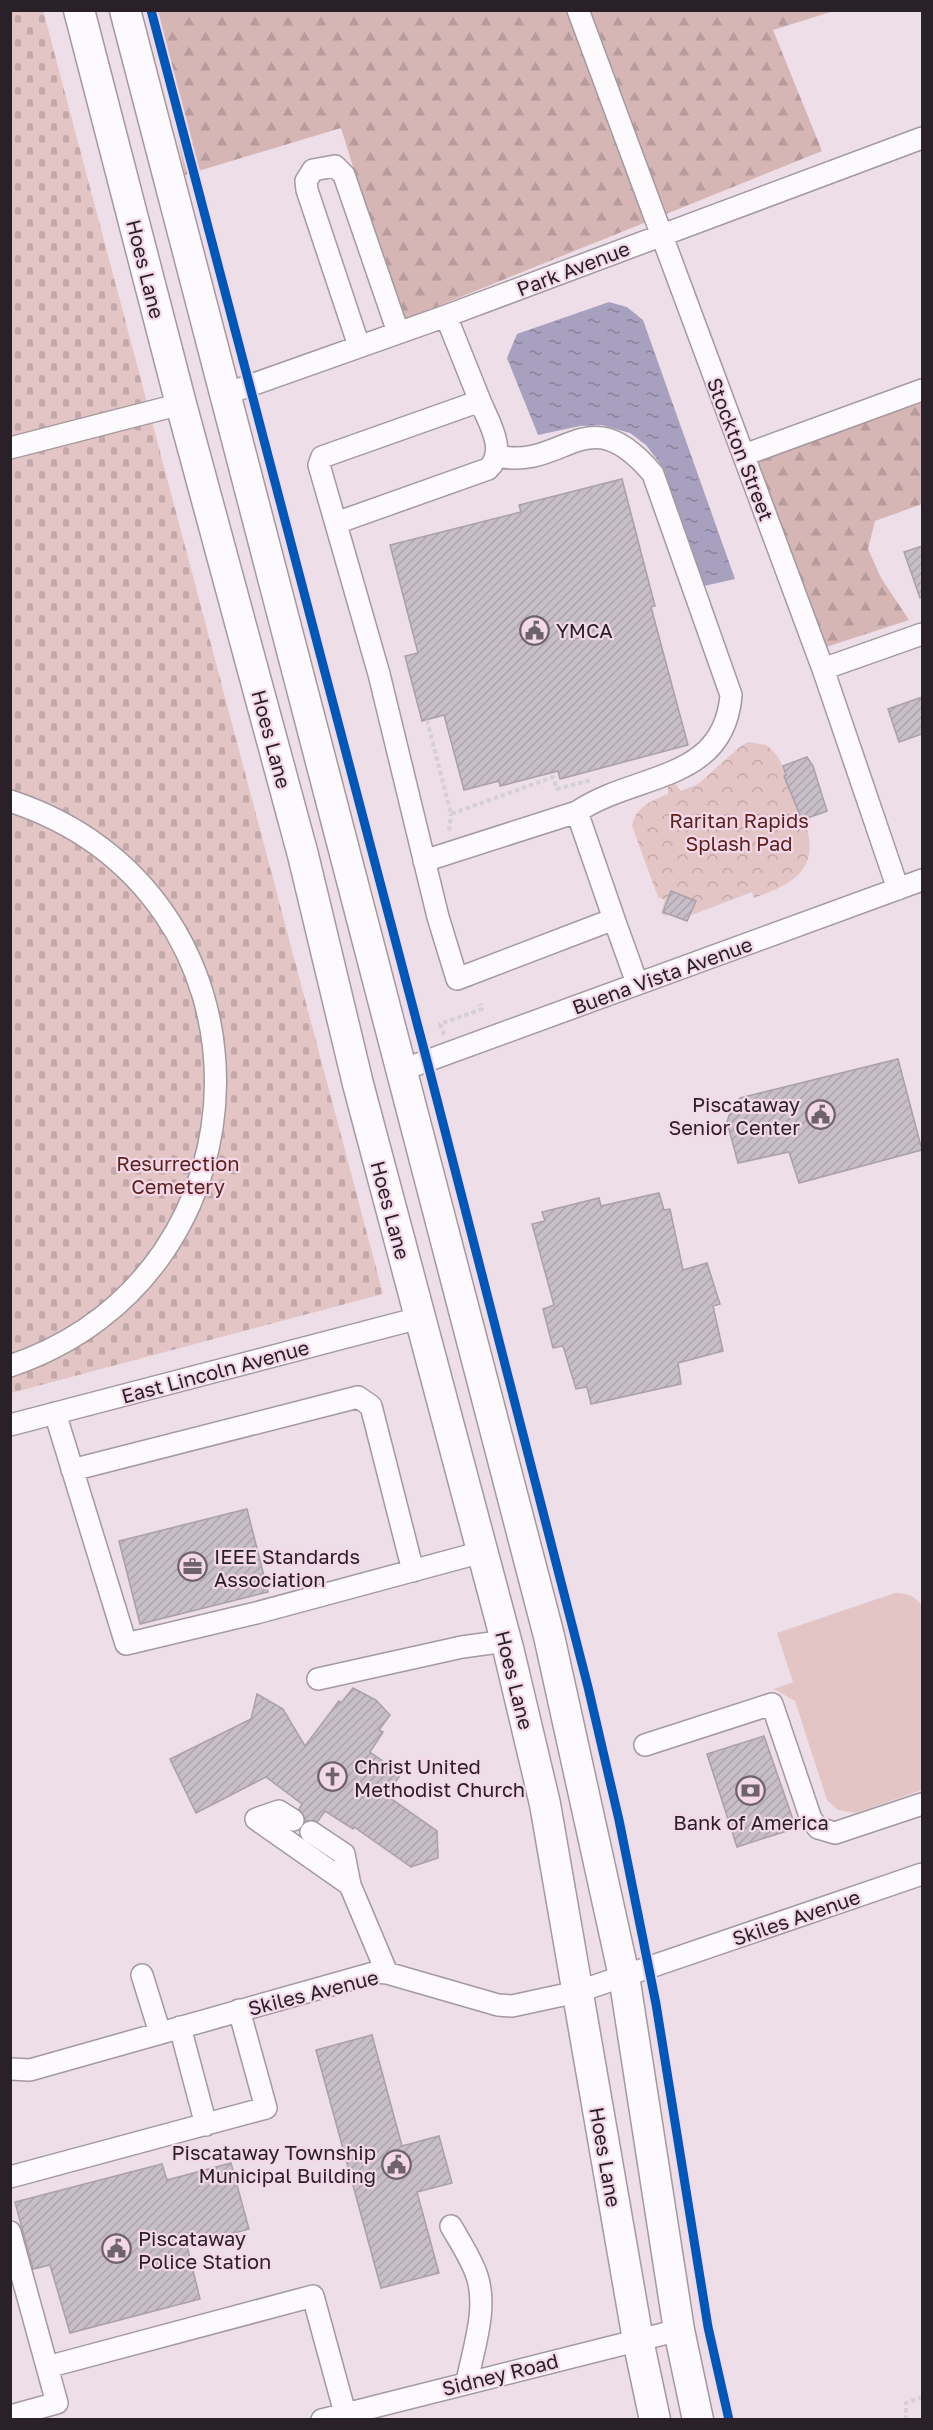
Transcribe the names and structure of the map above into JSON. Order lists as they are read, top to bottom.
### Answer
{
  "streets": {
    "highway": ["Hoes Lane"],
    "street": [
      "Park Avenue",
      "Stockton Street",
      "Buena Vista Avenue",
      "East Lincoln Avenue",
      "Skiles Avenue",
      "Sidney Road"
    ]
  },
  "crossings": [
    ["Park Avenue", "Hoes Lane"],
    ["Park Avenue", "Stockton Street"],
    ["Hoes Lane", "Buena Vista Avenue"],
    ["Hoes Lane", "East Lincoln Avenue"],
    ["Hoes Lane", "Skiles Avenue"],
    ["Hoes Lane", "Sidney Road"],
    ["Stockton Street", "Buena Vista Avenue"]
  ],
  "parks": ["Raritan Rapids Splash Pad", "Resurrection Cemetery"],
  "places": {
    "public building": [
      "YMCA",
      "Piscataway Senior Center",
      "Piscataway Township Municipal Building",
      "Piscataway Police Station"
    ],
    "office": ["IEEE Standards Association"],
    "church": ["Christ United Methodist Church"],
    "bank": ["Bank of America"]
  }
}
